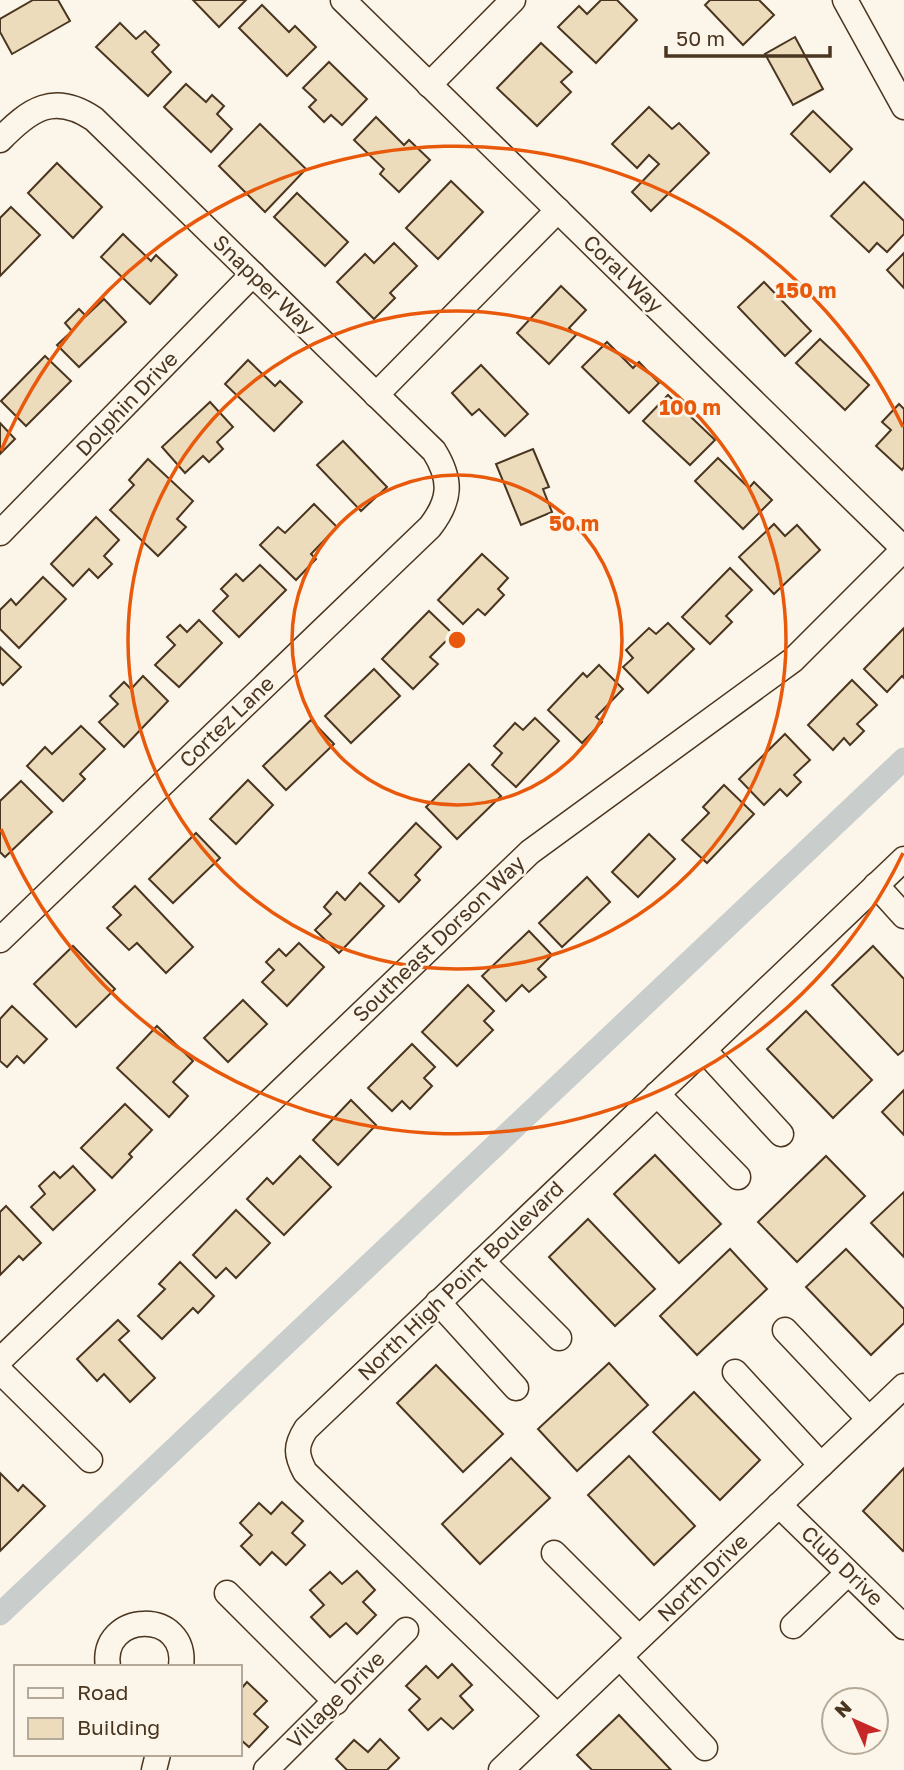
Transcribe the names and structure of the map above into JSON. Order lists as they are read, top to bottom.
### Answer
{
  "streets": {
    "street": [
      "Coral Way",
      "Snapper Way",
      "Dolphin Drive",
      "Cortez Lane",
      "Southeast Dorson Way",
      "North High Point Boulevard",
      "Club Drive",
      "North Drive",
      "Village Drive"
    ]
  },
  "crossings": [
    ["Coral Way", "Southeast Dorson Way"],
    ["Snapper Way", "Dolphin Drive"],
    ["Snapper Way", "Cortez Lane"],
    ["North High Point Boulevard", "North Drive"],
    ["Club Drive", "North Drive"]
  ],
  "legend": ["Road", "Building"],
  "scale_bar": "50 m",
  "north": "top left",
  "rings": ["150 m", "100 m", "50 m"]
}
